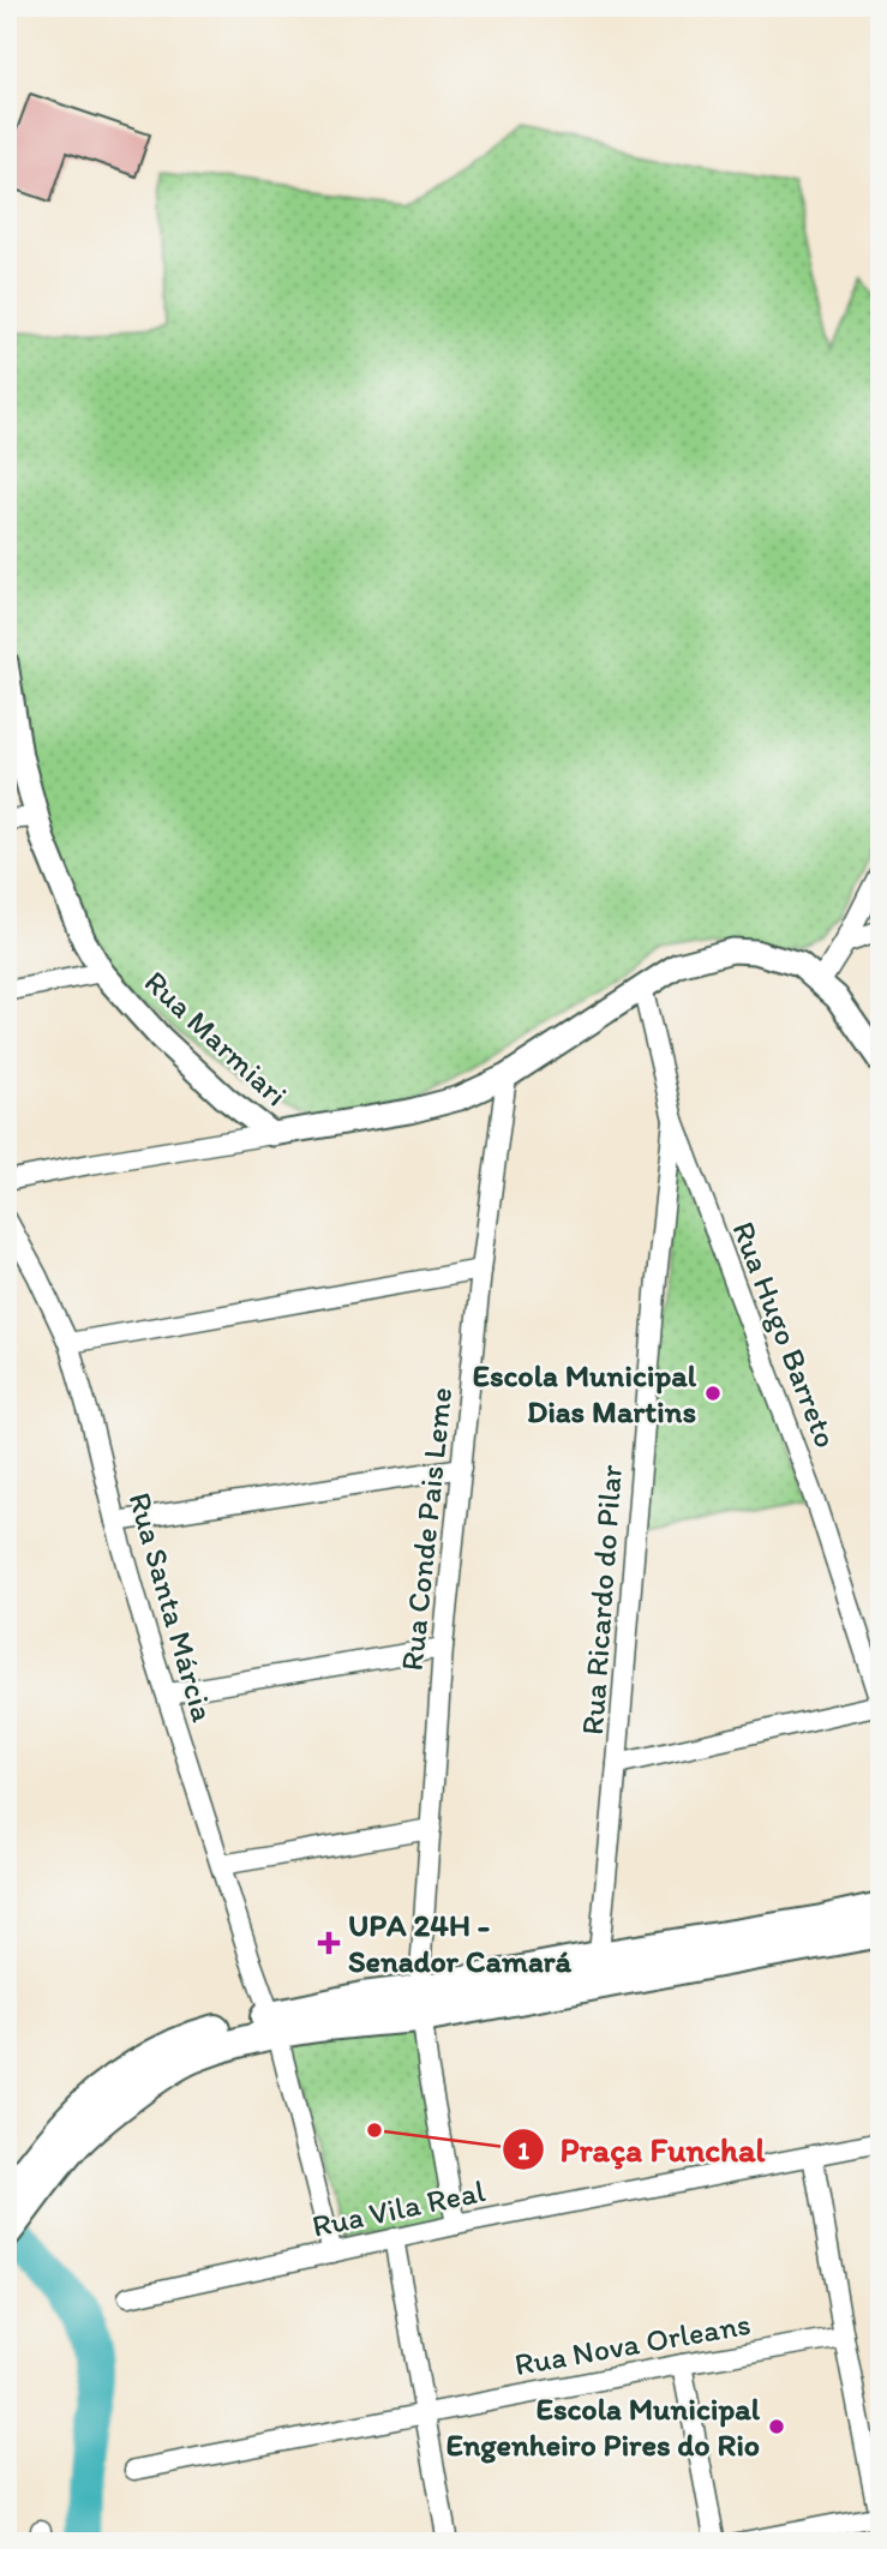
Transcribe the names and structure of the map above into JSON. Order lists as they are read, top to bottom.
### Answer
{
  "streets": {
    "street": [
      "Rua Marmiari",
      "Rua Hugo Barreto",
      "Rua Conde Pais Leme",
      "Rua Ricardo do Pilar",
      "Rua Santa Márcia",
      "Rua Vila Real",
      "Rua Nova Orleans"
    ]
  },
  "crossings": [
    ["Rua Marmiari", "Rua Hugo Barreto"],
    ["Rua Marmiari", "Rua Conde Pais Leme"],
    ["Rua Hugo Barreto", "Rua Ricardo do Pilar"],
    ["Rua Conde Pais Leme", "Rua Vila Real"],
    ["Rua Santa Márcia", "Rua Vila Real"]
  ],
  "places": {
    "other": ["Escola Municipal Dias Martins", "Praça Funchal", "Escola Municipal Engenheiro Pires do Rio"],
    "health": ["UPA 24H - Senador Camará"]
  }
}
